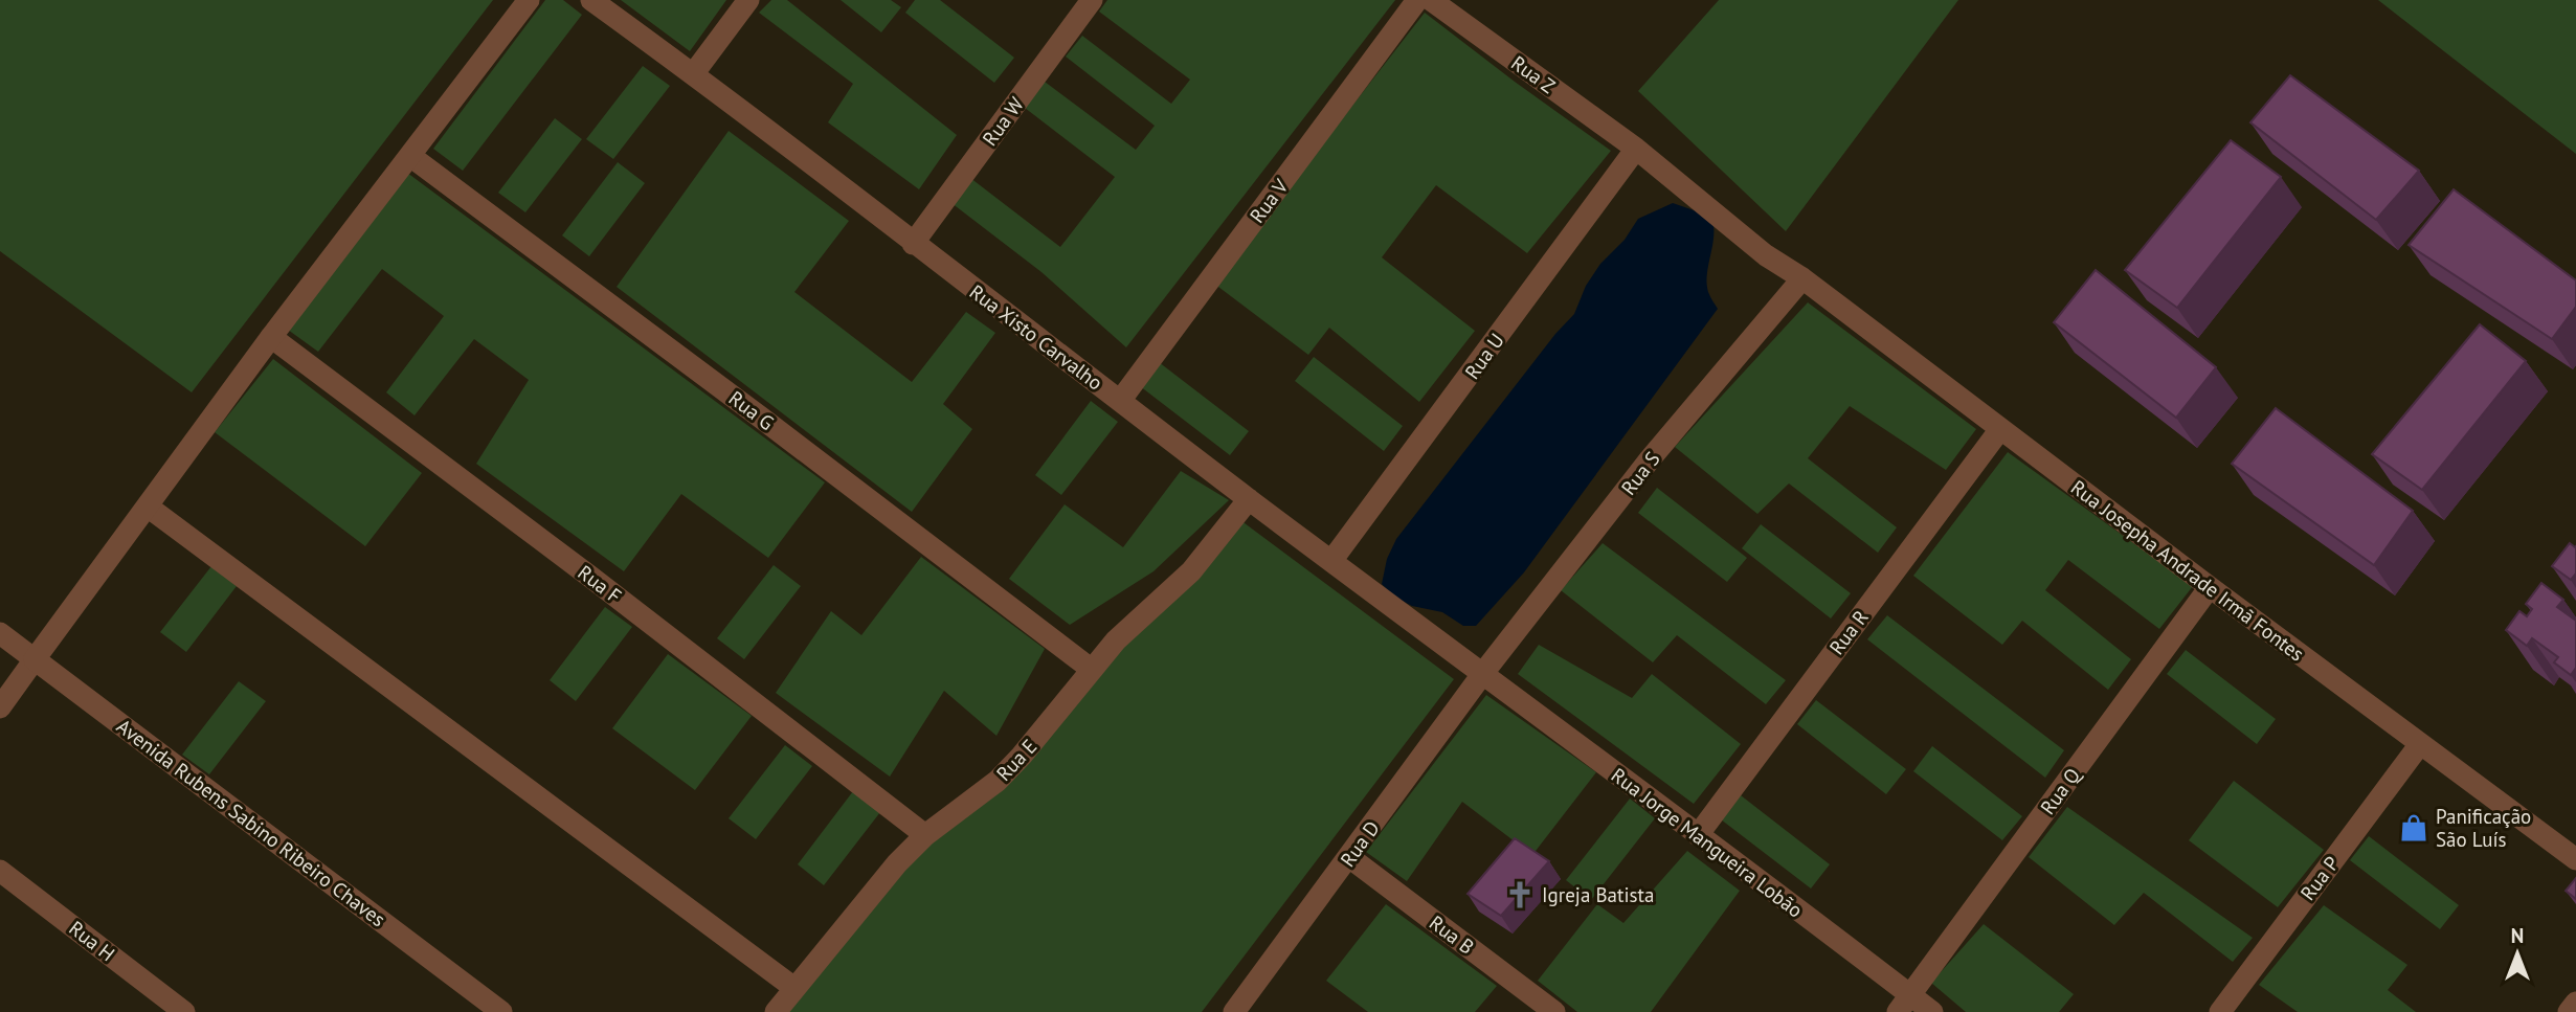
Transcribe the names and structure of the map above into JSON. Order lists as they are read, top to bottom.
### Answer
{
  "streets": {
    "street": [
      "Rua Z",
      "Rua W",
      "Rua V",
      "Rua Xisto Carvalho",
      "Rua U",
      "Rua G",
      "Rua S",
      "Rua Josepha Andrade Irmã Fontes",
      "Rua F",
      "Rua R",
      "Rua E",
      "Rua Q",
      "Avenida Rubens Sabino Ribeiro Chaves",
      "Rua Jorge Mangueira Lobão",
      "Rua D",
      "Rua P",
      "Rua B",
      "Rua H"
    ]
  },
  "crossings": [
    ["Rua Z", "Rua U"],
    ["Rua Z", "Rua Josepha Andrade Irmã Fontes"],
    ["Rua W", "Rua Xisto Carvalho"],
    ["Rua V", "Rua Xisto Carvalho"],
    ["Rua Xisto Carvalho", "Rua U"],
    ["Rua Xisto Carvalho", "Rua S"],
    ["Rua Xisto Carvalho", "Rua E"],
    ["Rua Xisto Carvalho", "Rua Jorge Mangueira Lobão"],
    ["Rua Xisto Carvalho", "Rua D"],
    ["Rua G", "Rua E"],
    ["Rua S", "Rua Josepha Andrade Irmã Fontes"],
    ["Rua S", "Rua Jorge Mangueira Lobão"],
    ["Rua S", "Rua D"],
    ["Rua Josepha Andrade Irmã Fontes", "Rua R"],
    ["Rua Josepha Andrade Irmã Fontes", "Rua Q"],
    ["Rua Josepha Andrade Irmã Fontes", "Rua P"],
    ["Rua F", "Rua E"],
    ["Rua R", "Rua Jorge Mangueira Lobão"],
    ["Rua Q", "Rua Jorge Mangueira Lobão"],
    ["Rua Jorge Mangueira Lobão", "Rua D"],
    ["Rua D", "Rua B"]
  ],
  "places": {
    "shop": ["Panificação São Luís"],
    "church": ["Igreja Batista"]
  },
  "north": "top"
}
